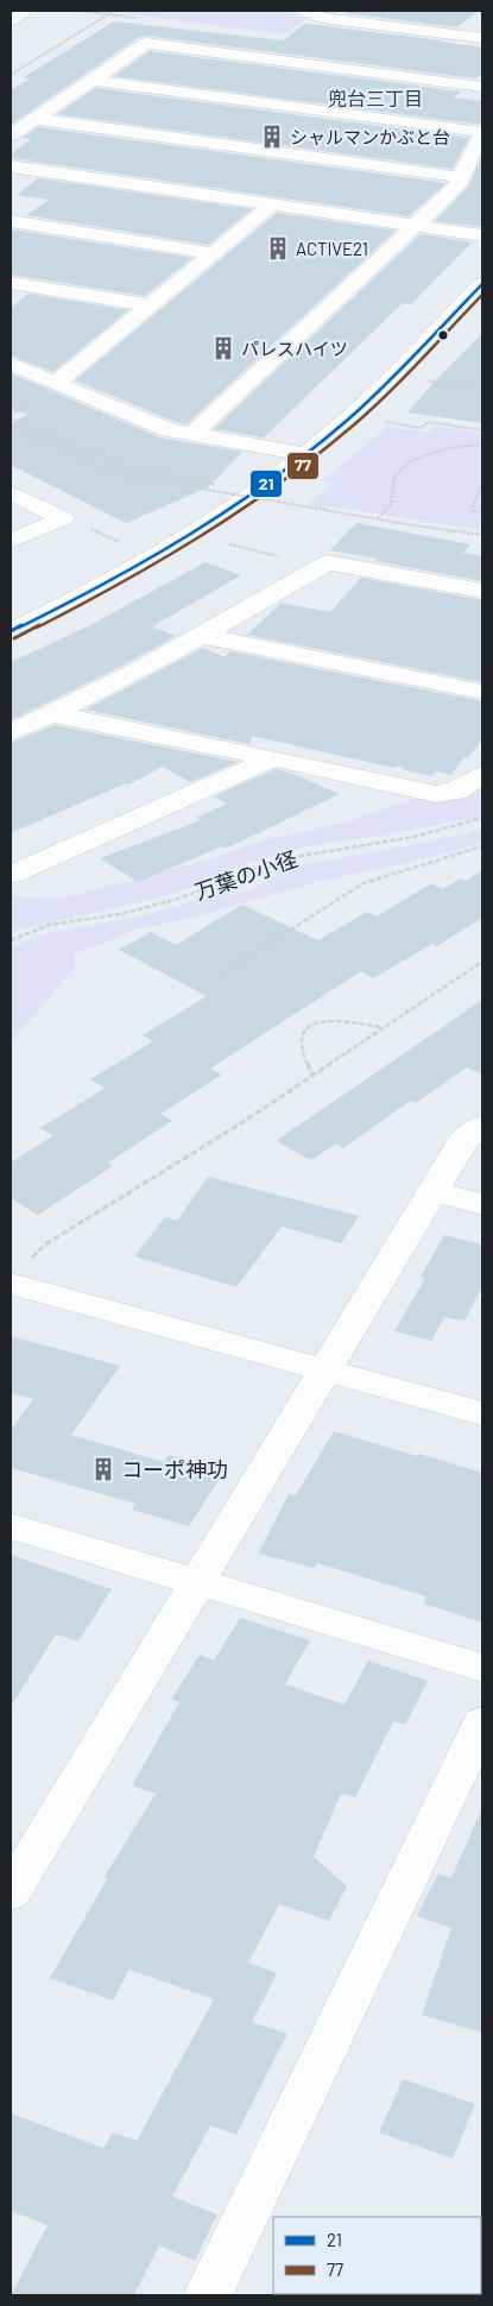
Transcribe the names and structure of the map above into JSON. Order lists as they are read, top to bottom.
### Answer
{
  "streets": {
    "path": ["万葉の小径"]
  },
  "districts": ["兜台三丁目"],
  "places": {
    "building": [
      "シャルマンかぶと台",
      "ACTIVE21",
      "パレスハイツ",
      "コーポ神功"
    ]
  },
  "lines": ["transit line 21", "transit line 77"],
  "legend": ["21", "77"]
}
